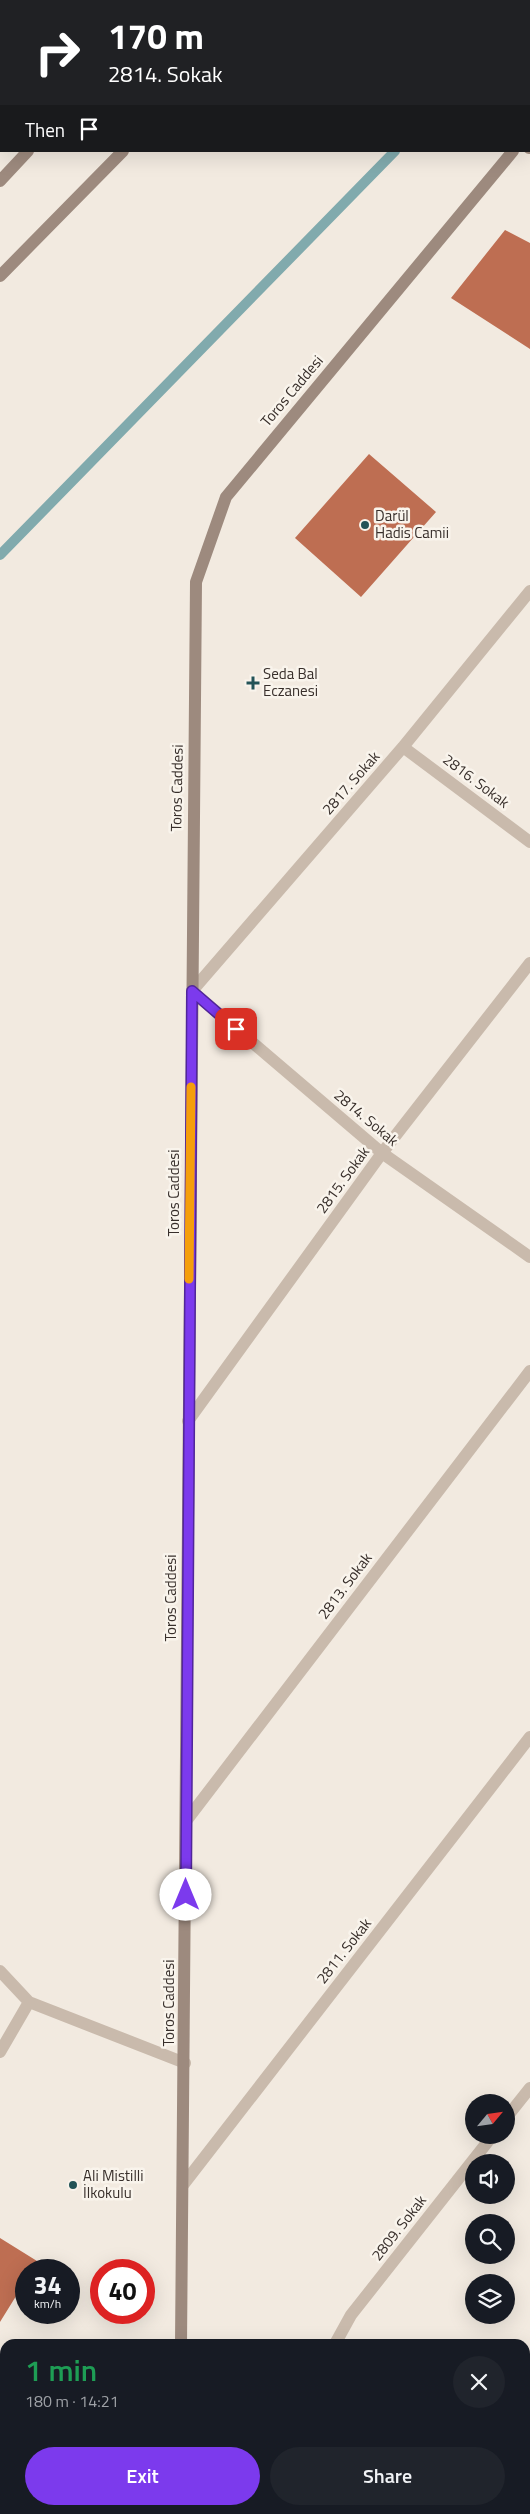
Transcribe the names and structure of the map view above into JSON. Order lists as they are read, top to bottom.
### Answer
{
  "streets": {
    "street": [
      "Toros Caddesi",
      "2816. Sokak",
      "2817. Sokak",
      "2814. Sokak",
      "2815. Sokak",
      "2813. Sokak",
      "2811. Sokak",
      "2809. Sokak"
    ]
  },
  "crossings": [
    ["Toros Caddesi", "2817. Sokak"],
    ["Toros Caddesi", "2814. Sokak"],
    ["Toros Caddesi", "2815. Sokak"],
    ["Toros Caddesi", "2813. Sokak"],
    ["Toros Caddesi", "2811. Sokak"],
    ["2816. Sokak", "2817. Sokak"],
    ["2817. Sokak", "2814. Sokak"],
    ["2814. Sokak", "2815. Sokak"]
  ],
  "places": {
    "other": ["Darül Hadis Camii", "Ali Mistilli İlkokulu"],
    "health": ["Seda Bal Eczanesi"]
  },
  "north": "top right",
  "page": {
    "turn": ["170 m", "2814. Sokak"],
    "then": "Then",
    "speed": "34 km/h",
    "limit": "40",
    "heading": ["1 min", "180 m · 14:21"],
    "buttons": ["Exit", "Share"]
  }
}
